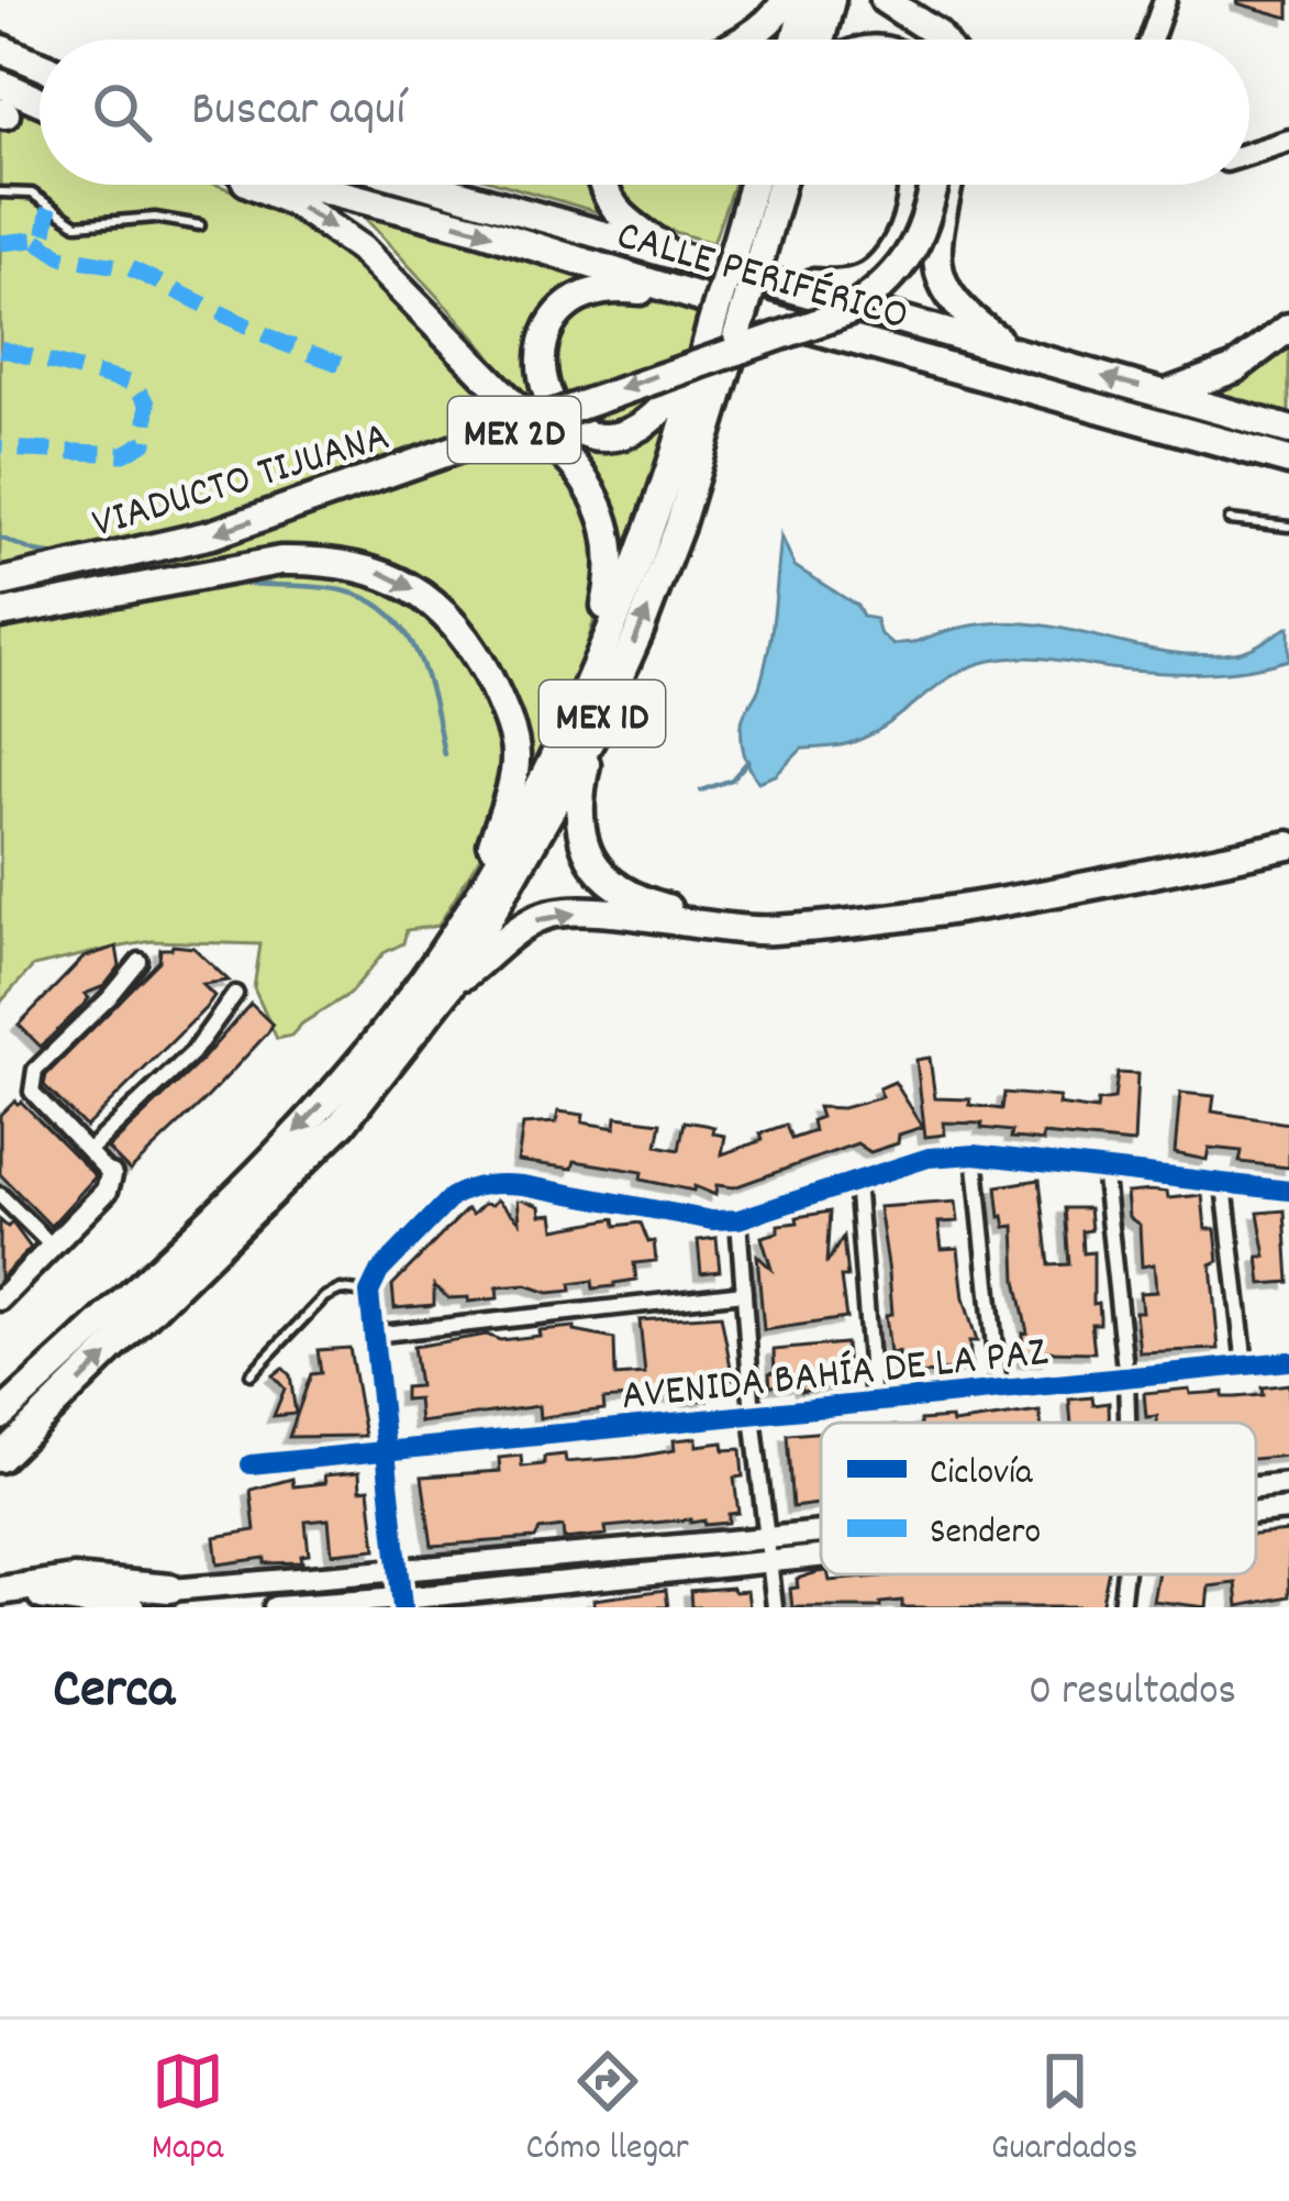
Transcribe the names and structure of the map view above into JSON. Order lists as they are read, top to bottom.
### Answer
{
  "streets": {
    "highway": [
      "CALLE PERIFÉRICO",
      "MEX 2D",
      "VIADUCTO TIJUANA",
      "MEX 1D"
    ],
    "street": ["AVENIDA BAHÍA DE LA PAZ"]
  },
  "crossings": [
    ["CALLE PERIFÉRICO", "MEX 1D"],
    ["VIADUCTO TIJUANA", "MEX 1D"]
  ],
  "legend": ["Ciclovía", "Sendero"],
  "page": {
    "search": "Buscar aquí",
    "heading": ["Cerca", "0 resultados"],
    "nav": ["Mapa", "Cómo llegar", "Guardados"]
  }
}
